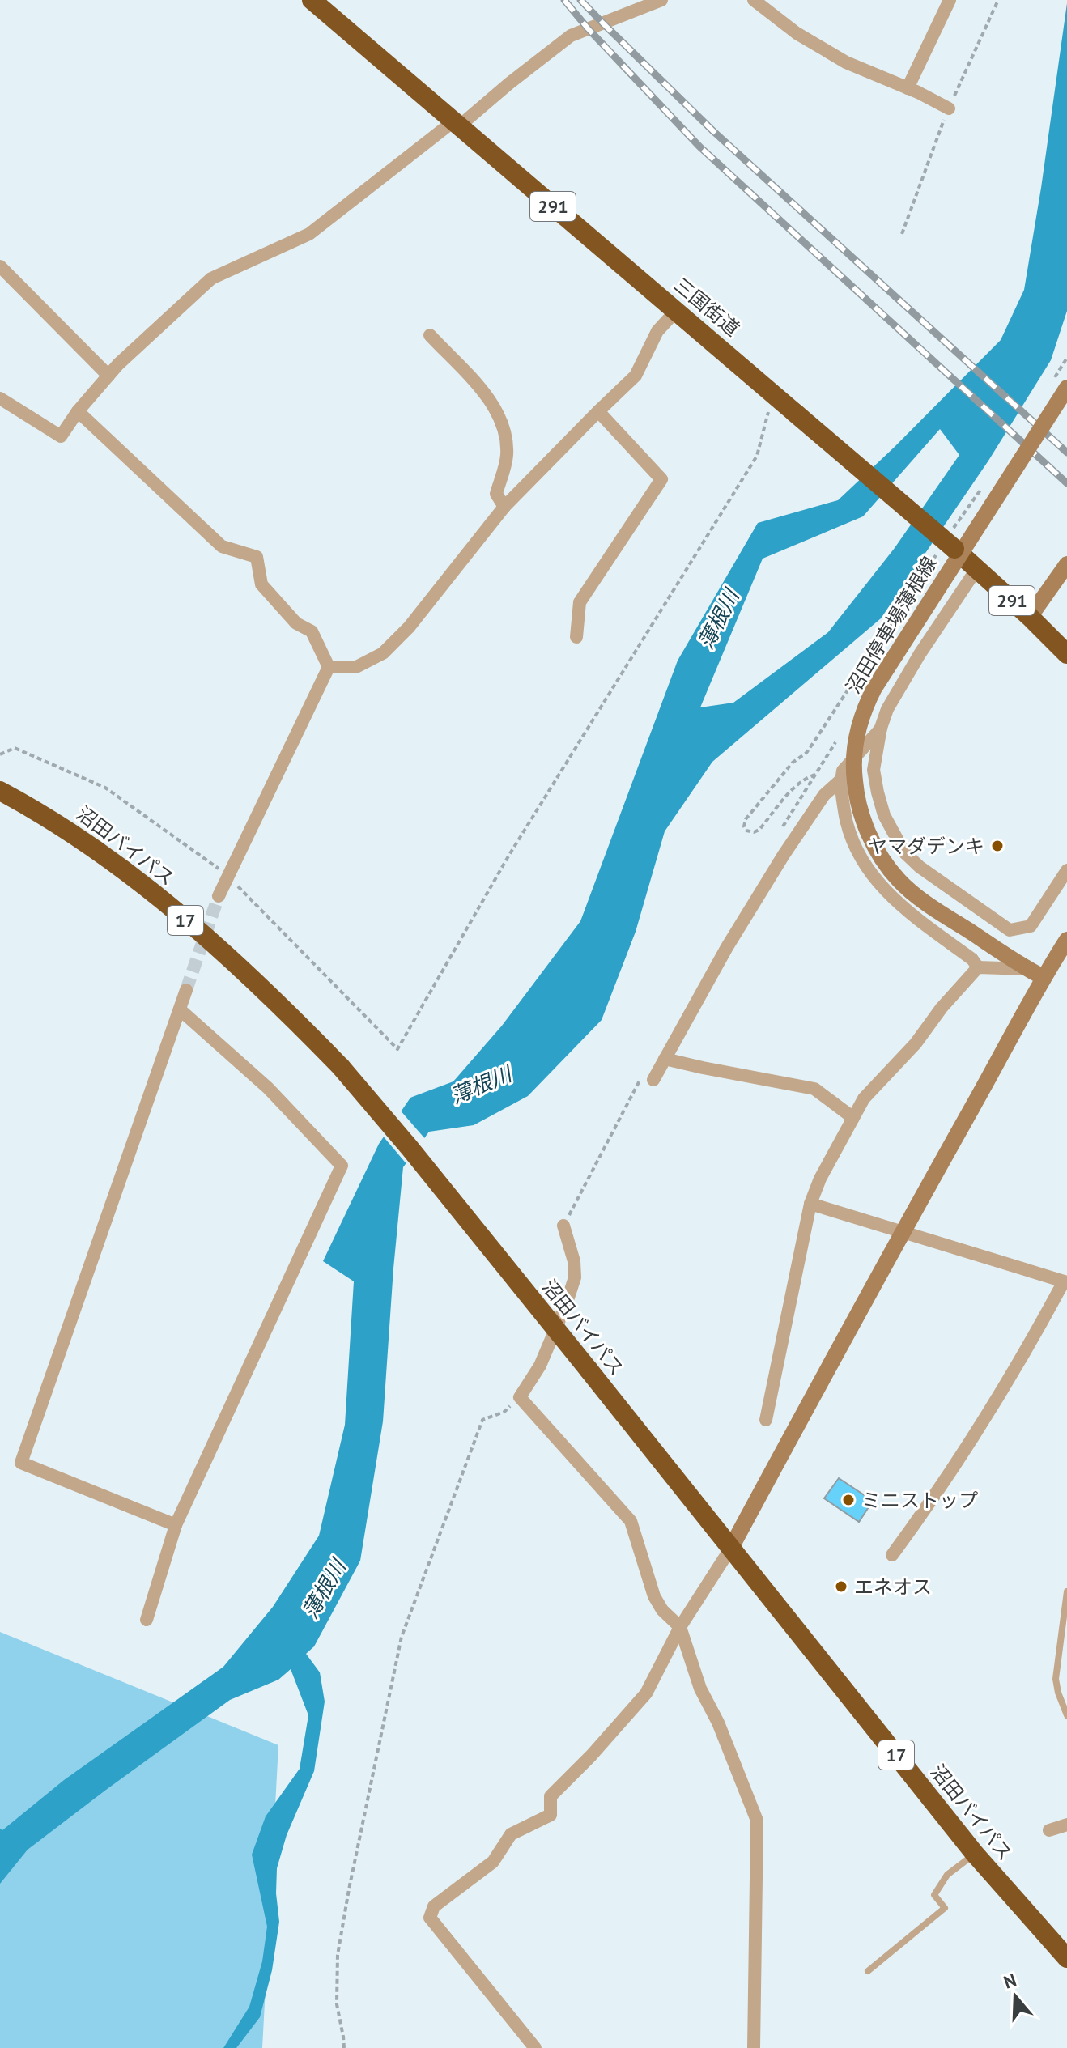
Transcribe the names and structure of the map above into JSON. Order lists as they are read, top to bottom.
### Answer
{
  "streets": {
    "highway": [
      "291",
      "三国街道",
      "沼田バイパス",
      "17"
    ],
    "main road": ["沼田停車場薄根線"]
  },
  "water": ["薄根川"],
  "places": ["ヤマダデンキ", "ミニストップ", "エネオス"],
  "north": "top"
}
